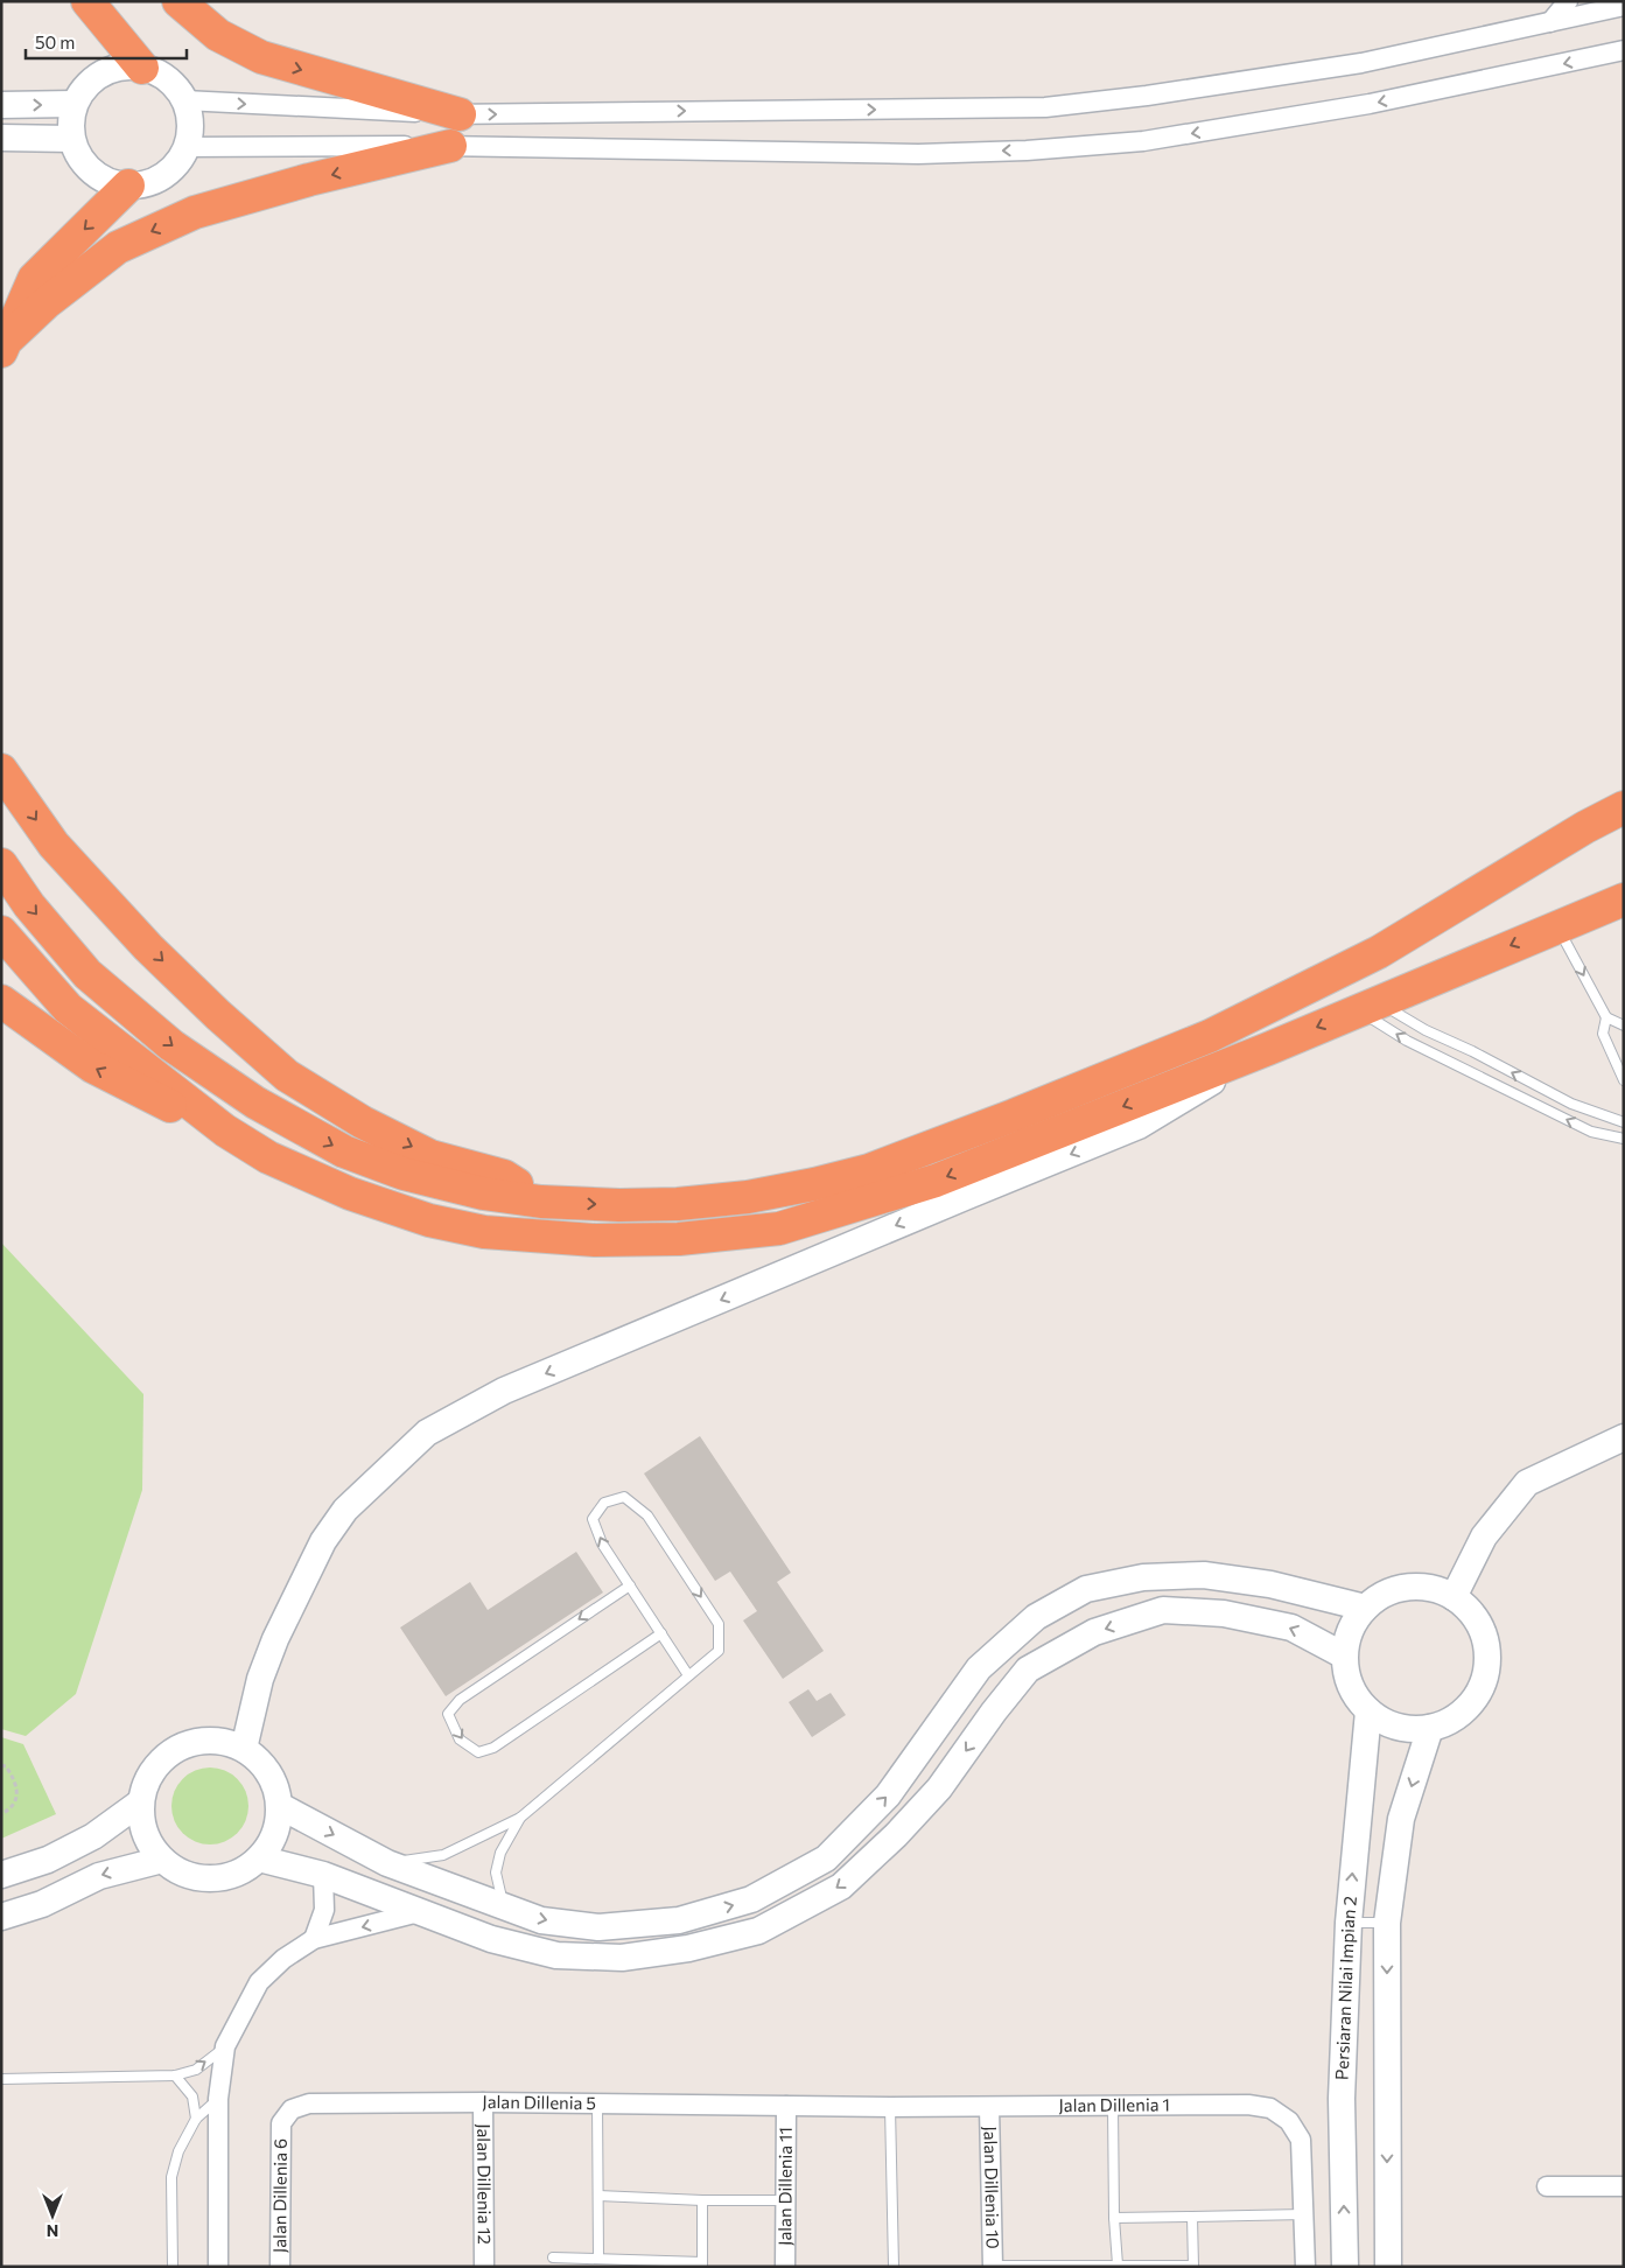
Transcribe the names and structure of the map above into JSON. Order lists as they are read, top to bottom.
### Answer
{
  "streets": {
    "street": [
      "Persiaran Nilai Impian 2",
      "Jalan Dillenia 5",
      "Jalan Dillenia 1",
      "Jalan Dillenia 12",
      "Jalan Dillenia 11",
      "Jalan Dillenia 10",
      "Jalan Dillenia 6"
    ]
  },
  "crossings": [
    ["Jalan Dillenia 5", "Jalan Dillenia 1"],
    ["Jalan Dillenia 5", "Jalan Dillenia 12"],
    ["Jalan Dillenia 5", "Jalan Dillenia 11"],
    ["Jalan Dillenia 5", "Jalan Dillenia 6"],
    ["Jalan Dillenia 1", "Jalan Dillenia 11"],
    ["Jalan Dillenia 1", "Jalan Dillenia 10"]
  ],
  "scale_bar": "50 m",
  "north": "bottom"
}
